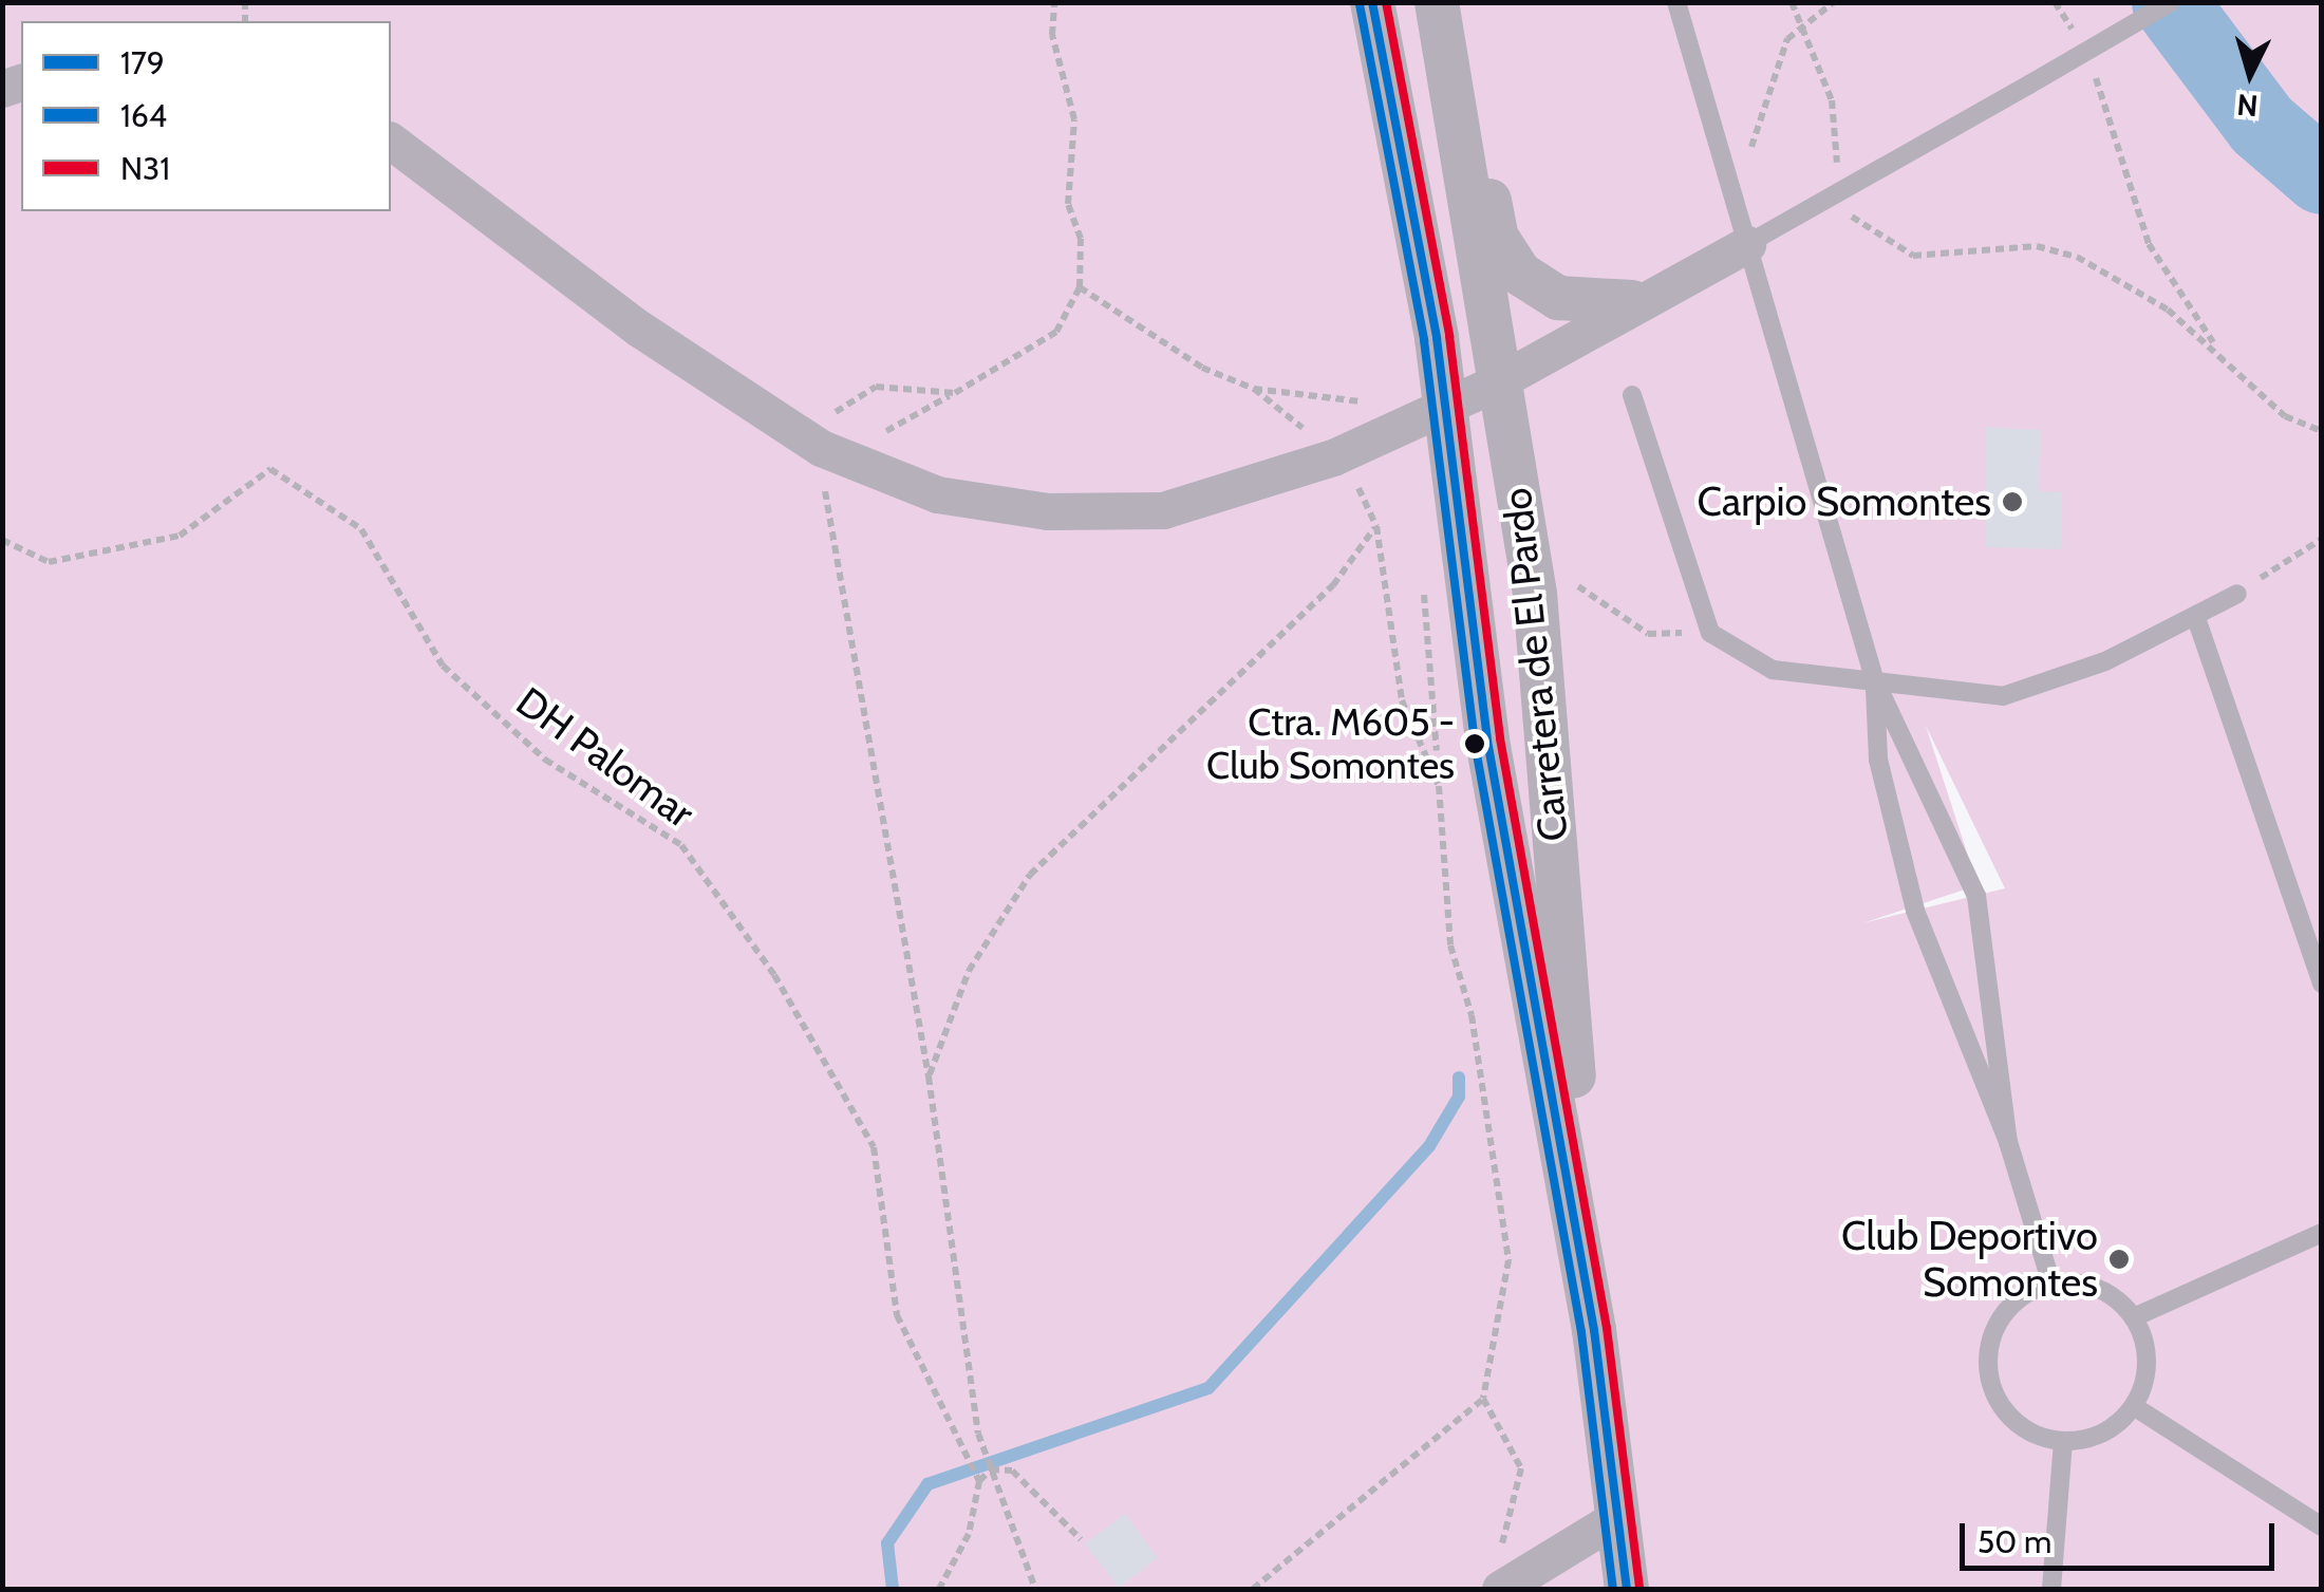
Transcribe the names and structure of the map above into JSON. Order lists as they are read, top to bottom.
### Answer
{
  "streets": {
    "street": ["Carretera de El Pardo"],
    "path": ["DH Palomar"]
  },
  "places": ["Carpio Somontes", "Ctra. M605 - Club Somontes", "Club Deportivo Somontes"],
  "lines": ["transit line 179", "transit line N31", "transit line 164"],
  "legend": ["179", "164", "N31"],
  "scale_bar": "50 m",
  "north": "bottom"
}
